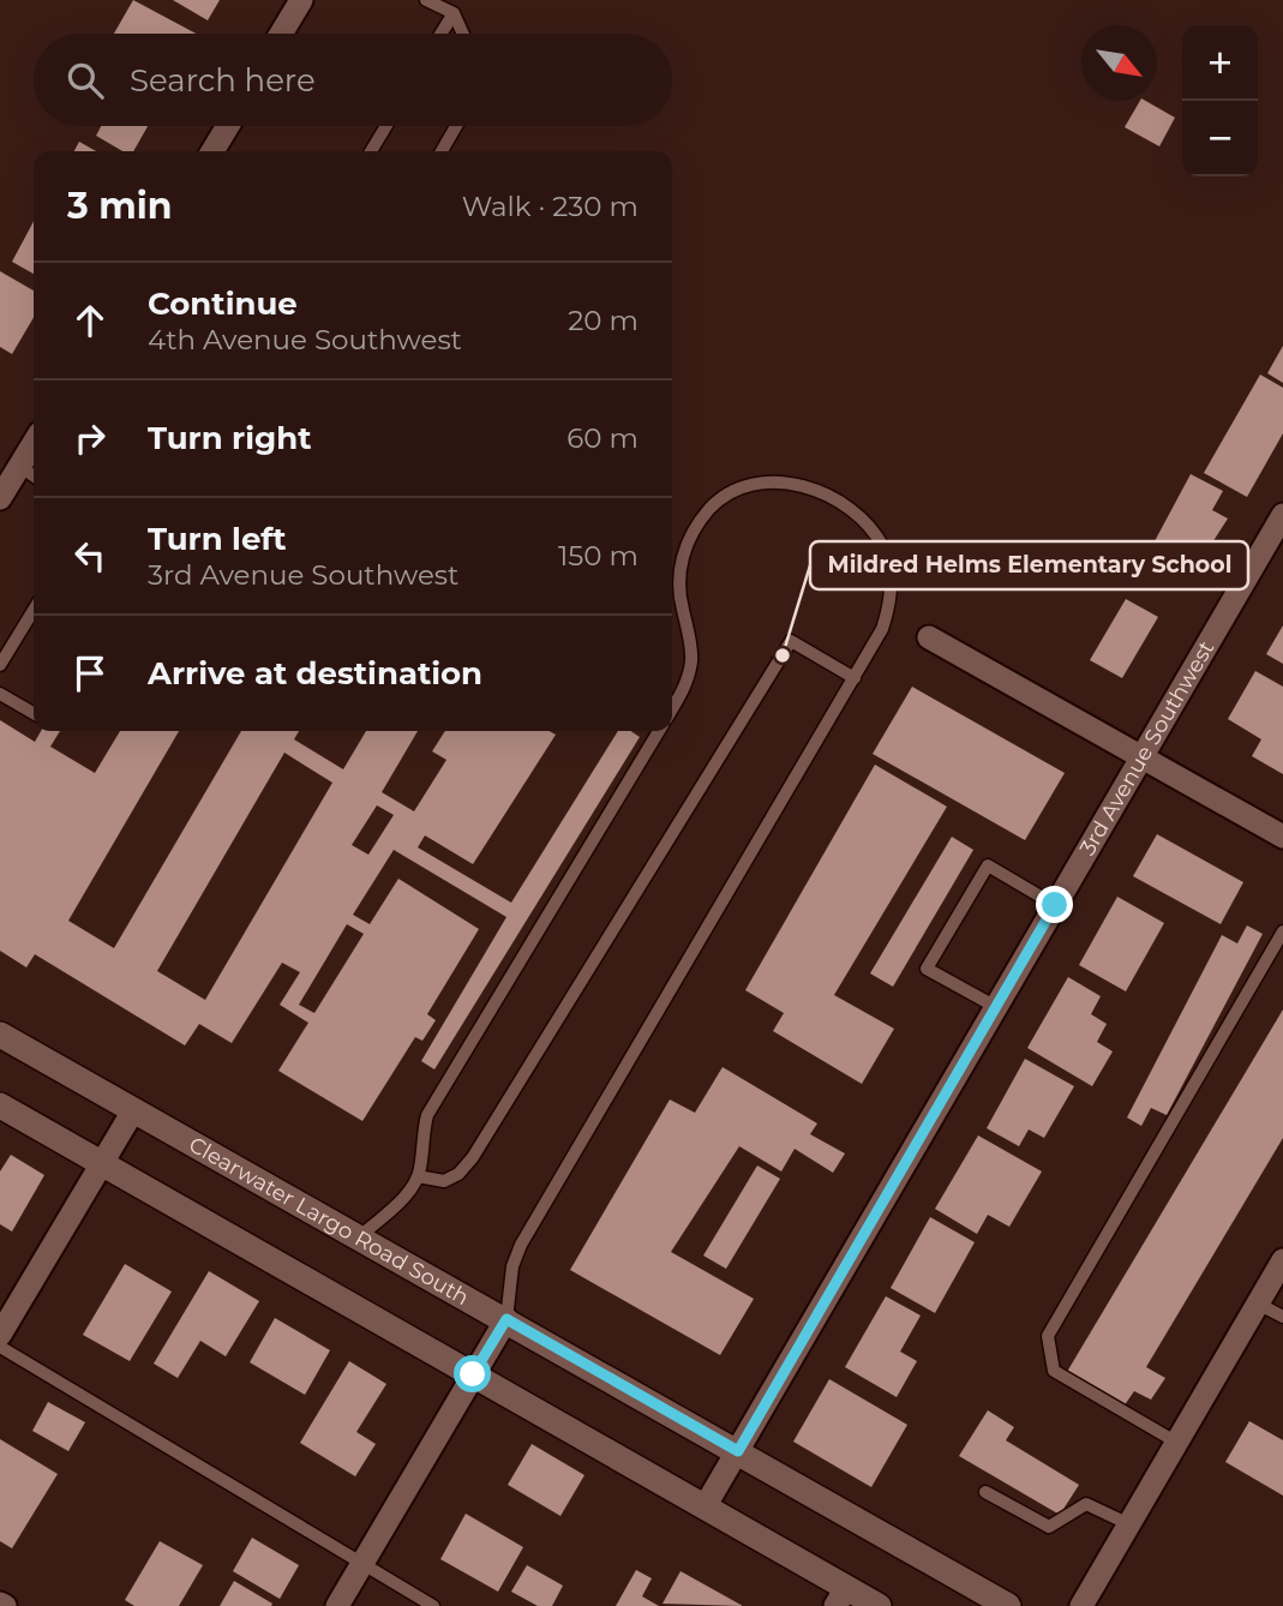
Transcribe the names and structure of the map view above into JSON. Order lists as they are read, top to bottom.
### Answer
{
  "streets": {
    "main road": ["Clearwater Largo Road South"],
    "street": ["3rd Avenue Southwest"]
  },
  "crossings": [
    ["3rd Avenue Southwest", "Clearwater Largo Road South"]
  ],
  "places": ["Mildred Helms Elementary School"],
  "north": "bottom right",
  "page": {
    "map_buttons": ["+", "−"],
    "search": "Search here",
    "heading": ["3 min", "Walk · 230 m"],
    "list": [
      ["Continue", "4th Avenue Southwest", "20 m"],
      ["Turn right", "60 m"],
      ["Turn left", "3rd Avenue Southwest", "150 m"],
      "Arrive at destination"
    ]
  }
}
